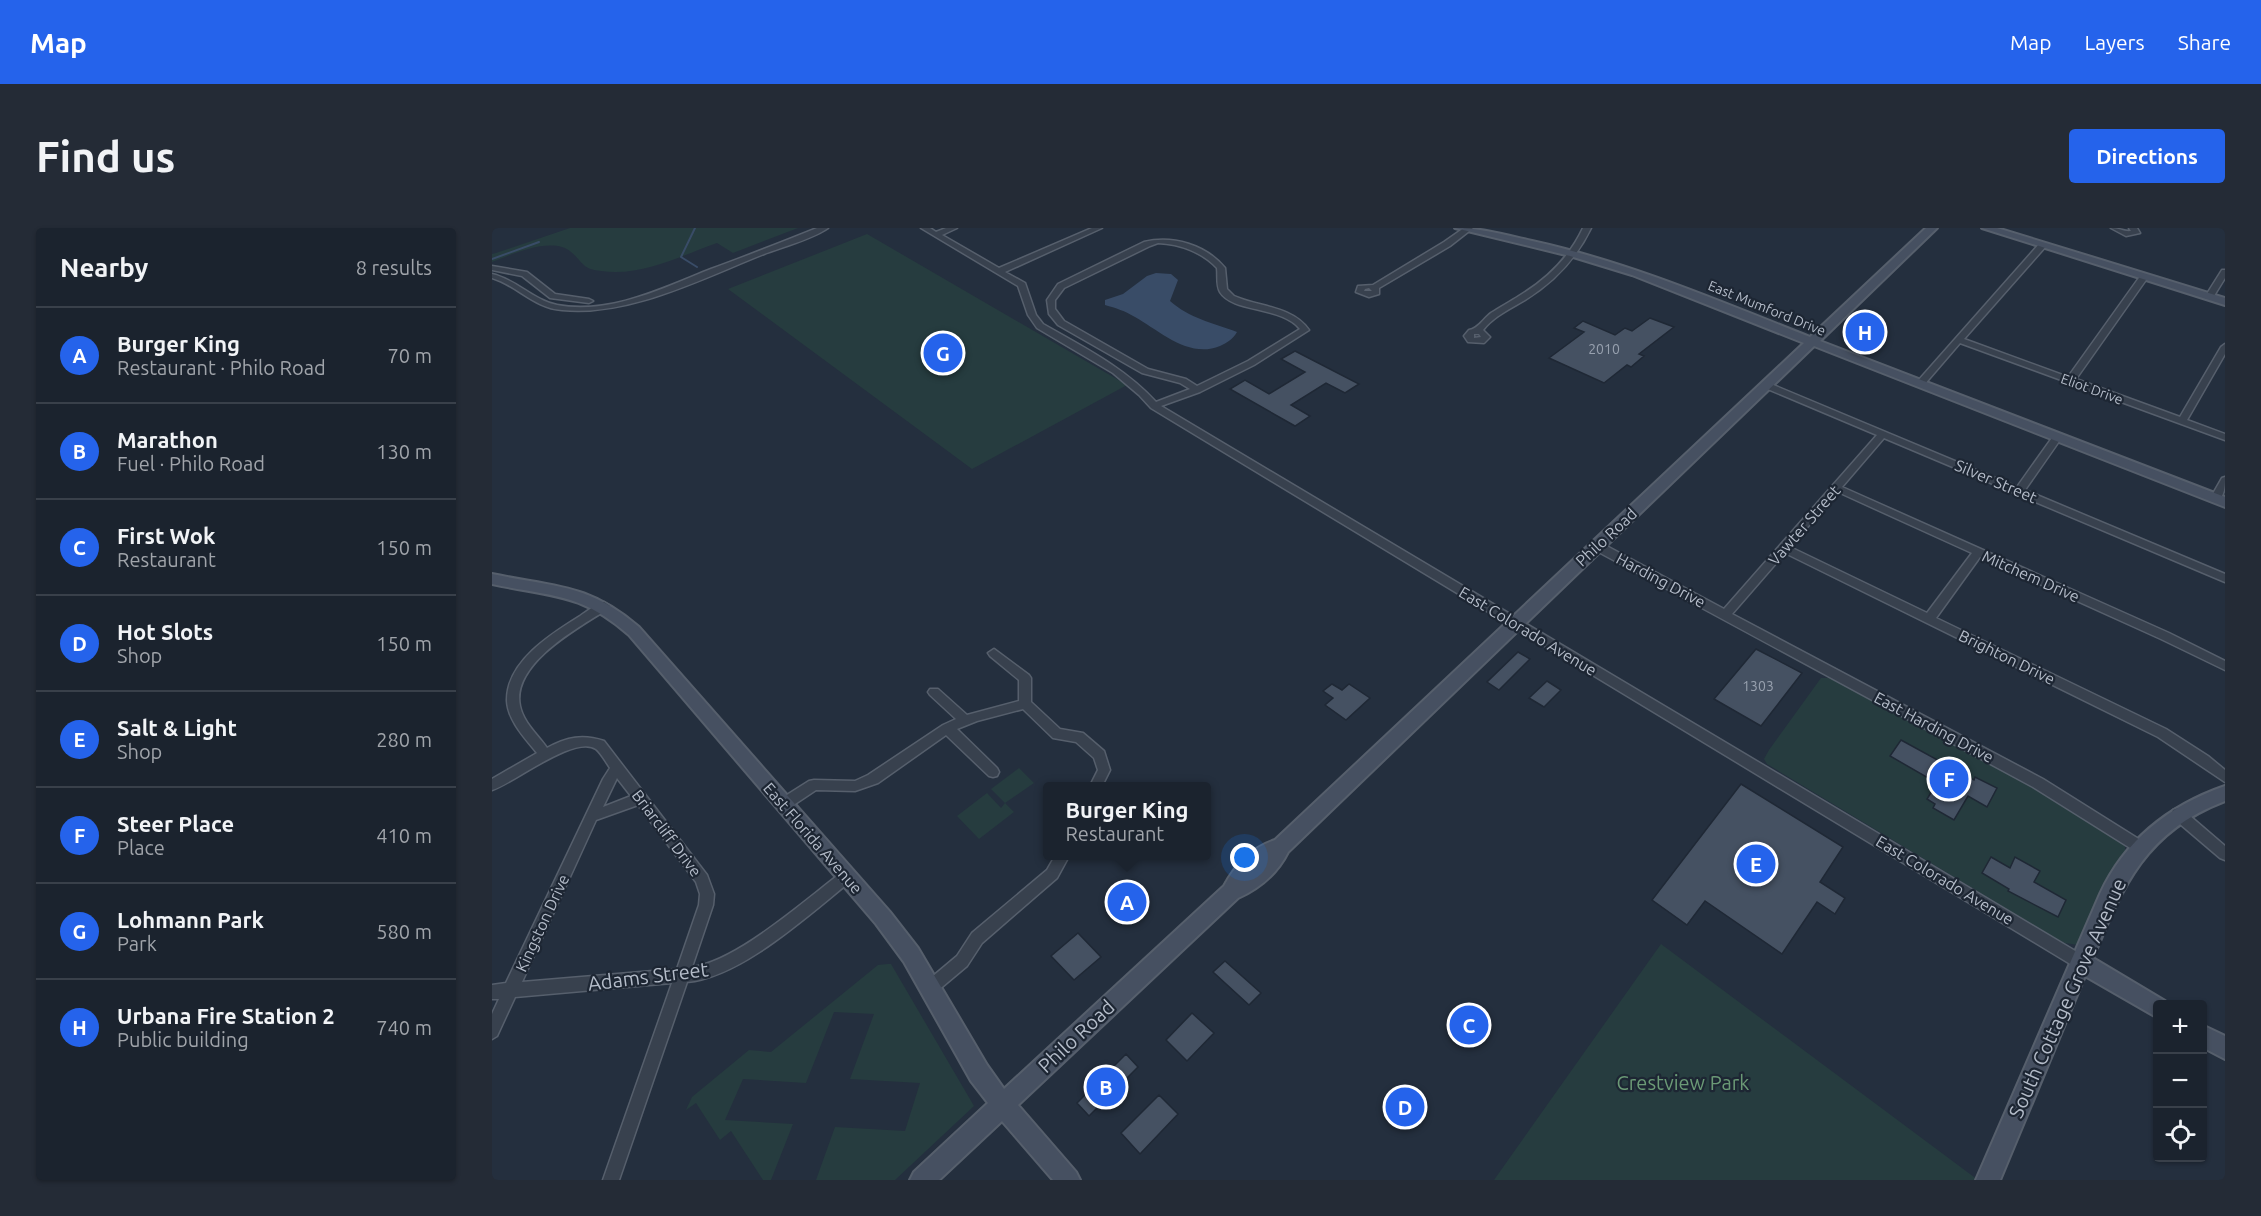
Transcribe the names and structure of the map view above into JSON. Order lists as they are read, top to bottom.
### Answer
{
  "streets": {
    "street": [
      "East Mumford Drive",
      "Eliot Drive",
      "Silver Street",
      "Vawter Street",
      "Philo Road",
      "Mitchem Drive",
      "Harding Drive",
      "East Colorado Avenue",
      "Brighton Drive",
      "East Harding Drive",
      "Briarcliff Drive",
      "East Florida Avenue",
      "Kingston Drive",
      "Adams Street",
      "South Cottage Grove Avenue"
    ]
  },
  "crossings": [
    ["East Mumford Drive", "Philo Road"],
    ["Silver Street", "Vawter Street"],
    ["Silver Street", "Philo Road"],
    ["Vawter Street", "Mitchem Drive"],
    ["Vawter Street", "Harding Drive"],
    ["Vawter Street", "Brighton Drive"],
    ["Vawter Street", "East Harding Drive"],
    ["Philo Road", "Harding Drive"],
    ["Philo Road", "East Colorado Avenue"],
    ["Philo Road", "East Florida Avenue"],
    ["Harding Drive", "East Harding Drive"],
    ["East Colorado Avenue", "South Cottage Grove Avenue"],
    ["East Harding Drive", "South Cottage Grove Avenue"],
    ["Briarcliff Drive", "Kingston Drive"],
    ["Briarcliff Drive", "Adams Street"],
    ["East Florida Avenue", "Adams Street"],
    ["Kingston Drive", "Adams Street"]
  ],
  "parks": ["Crestview Park"],
  "house_numbers": ["2010", "1303"],
  "page": {
    "header": "Map",
    "nav": ["Map", "Layers", "Share"],
    "buttons": "Directions",
    "title": "Find us",
    "heading": ["Nearby", "8 results"],
    "list": [
      {
        "mark": "A",
        "name": "Burger King",
        "note": "Restaurant · Philo Road",
        "value": "70 m"
      },
      {
        "mark": "B",
        "name": "Marathon",
        "note": "Fuel · Philo Road",
        "value": "130 m"
      },
      {
        "mark": "C",
        "name": "First Wok",
        "note": "Restaurant",
        "value": "150 m"
      },
      {
        "mark": "D",
        "name": "Hot Slots",
        "note": "Shop",
        "value": "150 m"
      },
      {
        "mark": "E",
        "name": "Salt & Light",
        "note": "Shop",
        "value": "280 m"
      },
      {
        "mark": "F",
        "name": "Steer Place",
        "note": "Place",
        "value": "410 m"
      },
      {
        "mark": "G",
        "name": "Lohmann Park",
        "note": "Park",
        "value": "580 m"
      },
      {
        "mark": "H",
        "name": "Urbana Fire Station 2",
        "note": "Public building",
        "value": "740 m"
      }
    ],
    "pins": [
      "H",
      "G",
      "F",
      "E",
      "A",
      "C",
      "B",
      "D"
    ],
    "popup": ["Burger King", "Restaurant"],
    "map_buttons": ["+", "−"]
  }
}
